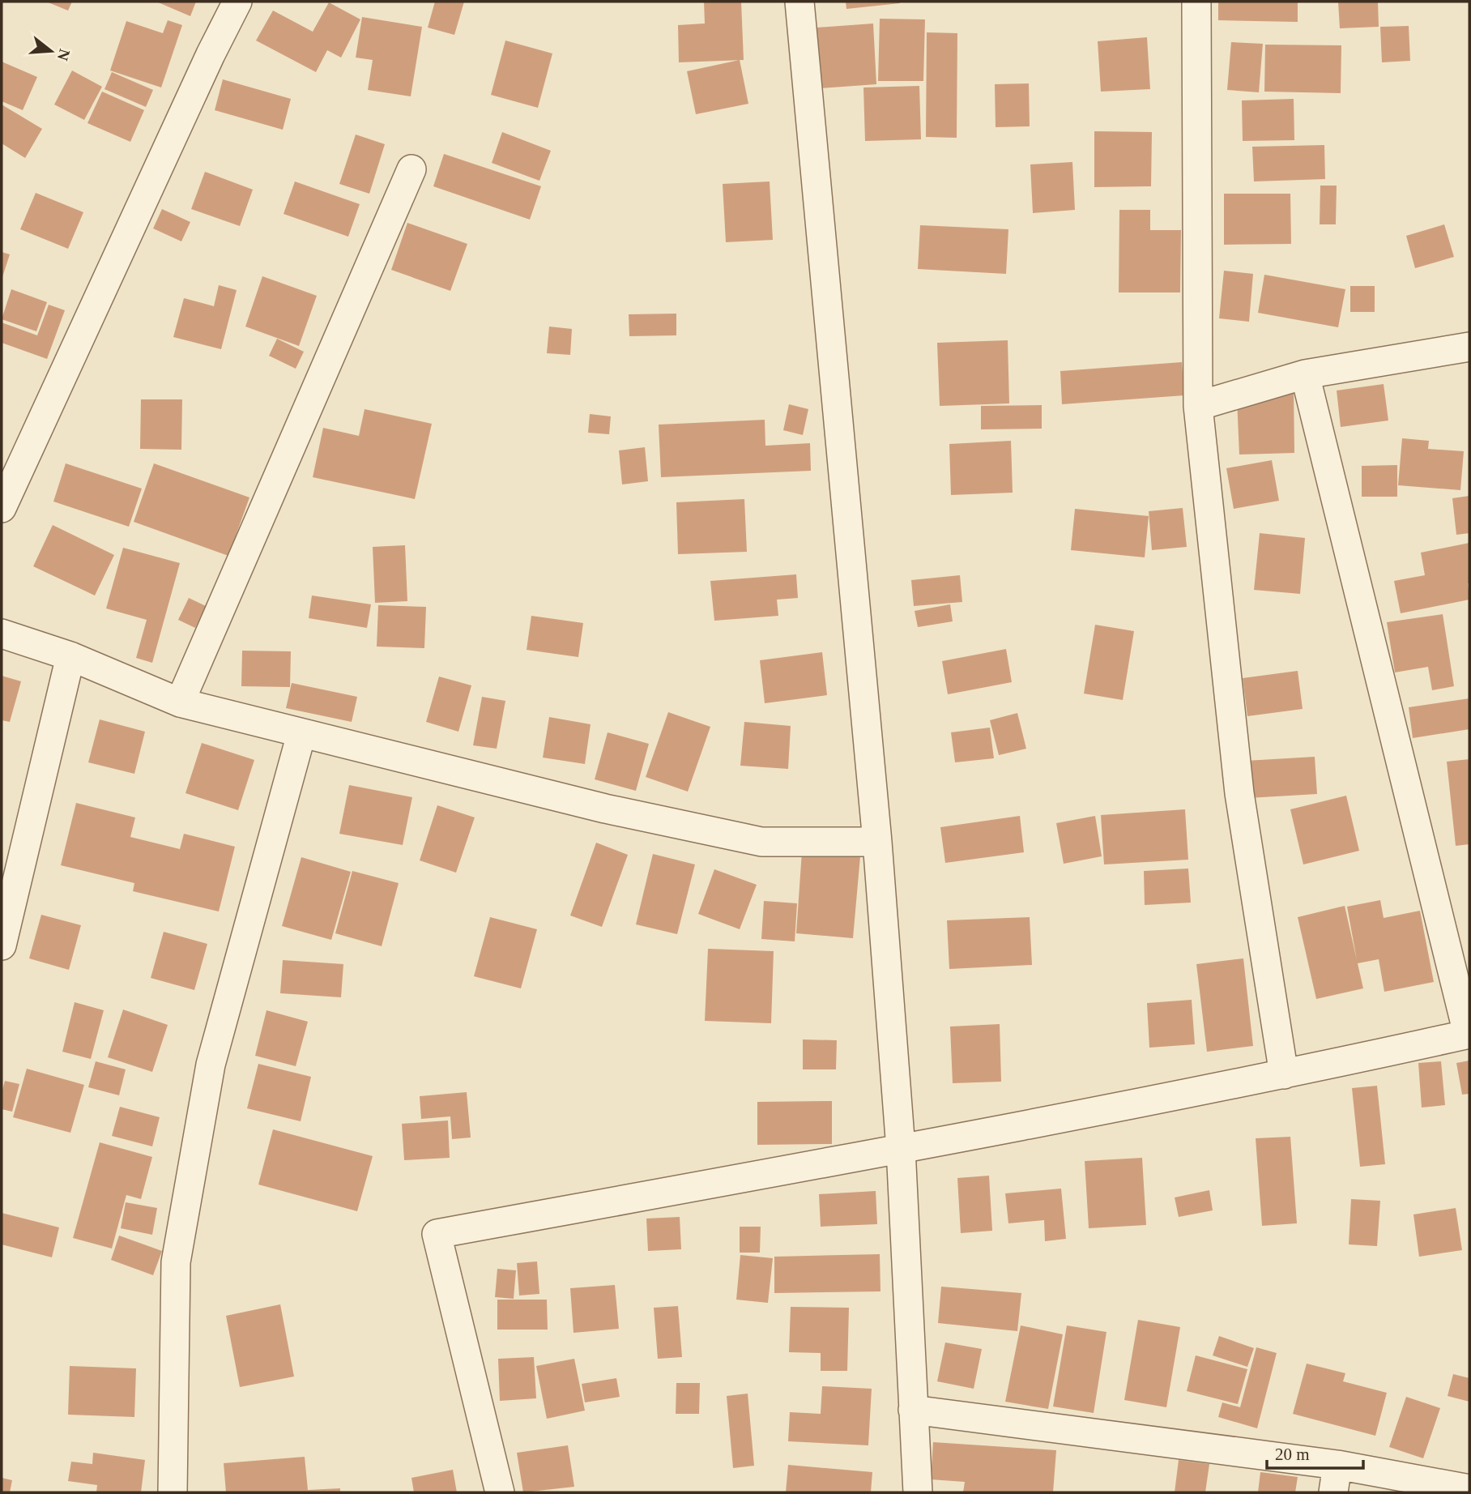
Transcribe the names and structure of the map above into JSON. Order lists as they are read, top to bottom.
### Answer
{
  "scale_bar": "20 m",
  "north": "right"
}
